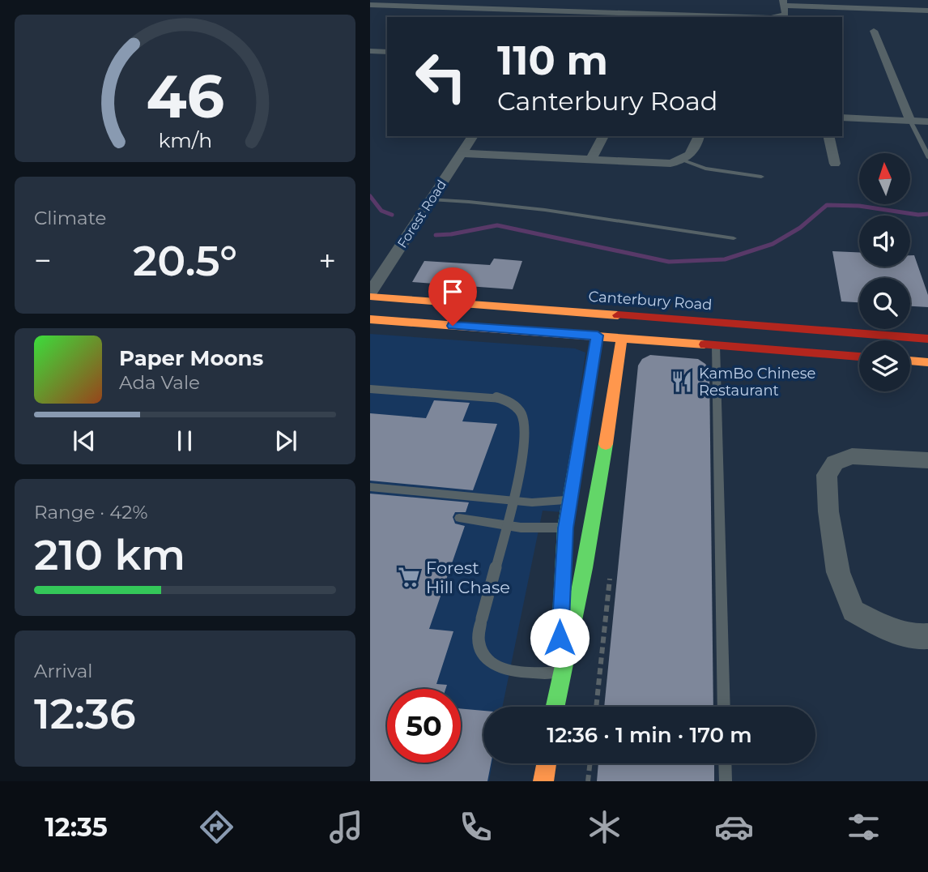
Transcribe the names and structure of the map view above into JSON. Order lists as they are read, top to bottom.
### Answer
{
  "streets": {
    "main road": ["Canterbury Road"],
    "street": ["Forest Road"]
  },
  "crossings": [
    ["Forest Road", "Canterbury Road"]
  ],
  "places": {
    "restaurant": ["KamBo Chinese Restaurant"],
    "supermarket": ["Forest Hill Chase"]
  },
  "north": "top",
  "page": {
    "turn": ["110 m", "Canterbury Road"],
    "tile": [
      "Climate",
      ["Range · 42%", "210 km"],
      ["Arrival", "12:36"]
    ],
    "heat": ["−", "20.5°", "+"],
    "song": ["Paper Moons", "Ada Vale"],
    "limit": "50",
    "trip": "12:36 · 1 min · 170 m",
    "tabs": "12:35",
    "gauge": ["46", "km/h"]
  }
}
